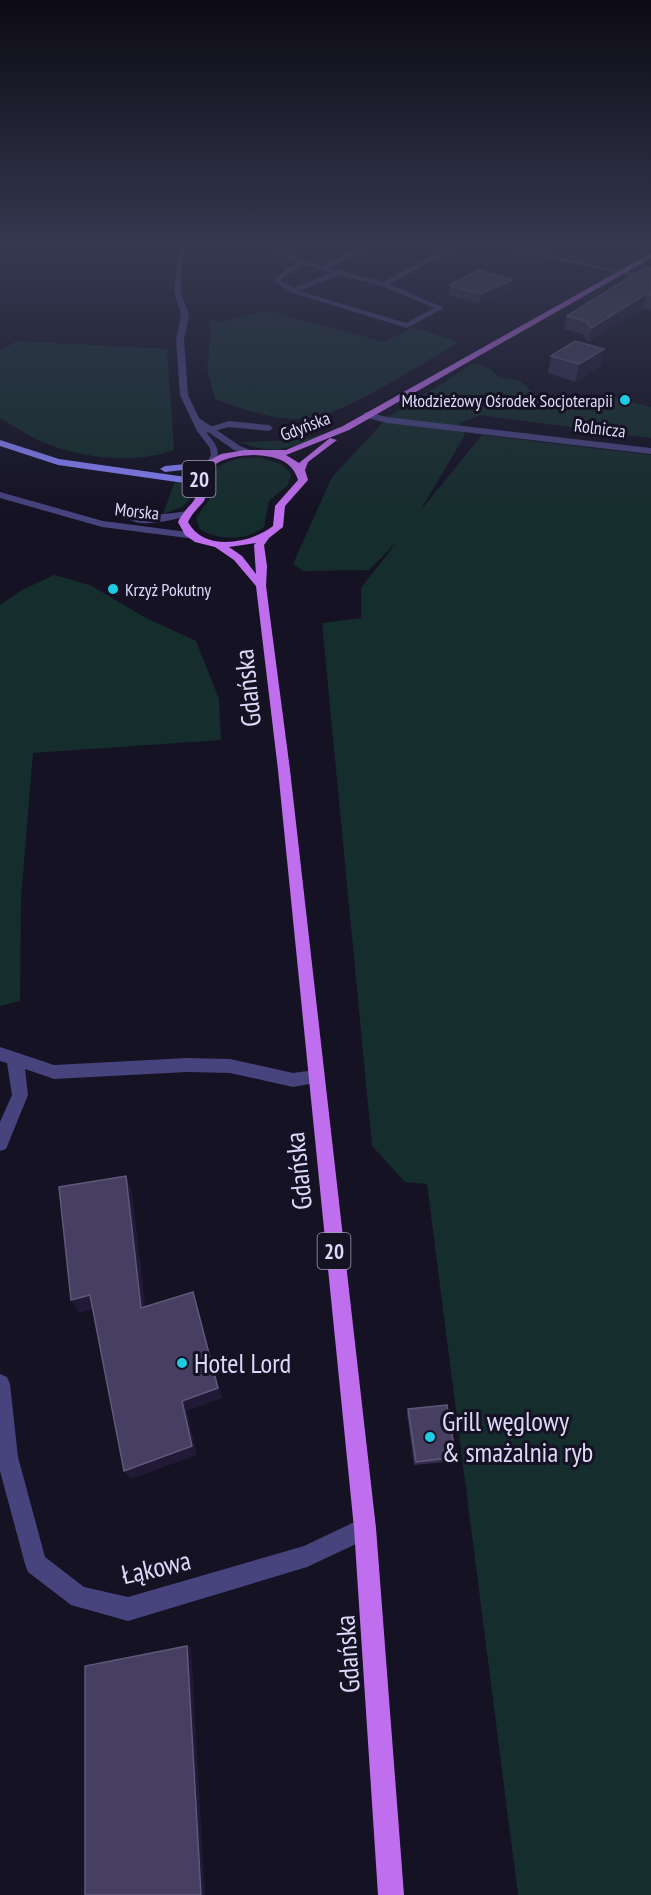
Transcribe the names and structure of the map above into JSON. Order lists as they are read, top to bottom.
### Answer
{
  "streets": {
    "main road": ["Gdyńska", "20", "Gdańska"],
    "street": ["Rolnicza", "Morska", "Łąkowa"]
  },
  "crossings": [
    ["Gdyńska", "Rolnicza"],
    ["Gdyńska", "20"],
    ["20", "Morska"],
    ["20", "Gdańska"],
    ["Gdańska", "Łąkowa"]
  ],
  "places": [
    "Młodzieżowy Ośrodek Socjoterapii",
    "Krzyż Pokutny",
    "Hotel Lord",
    "Grill węglowy & smażalnia ryb"
  ]
}
